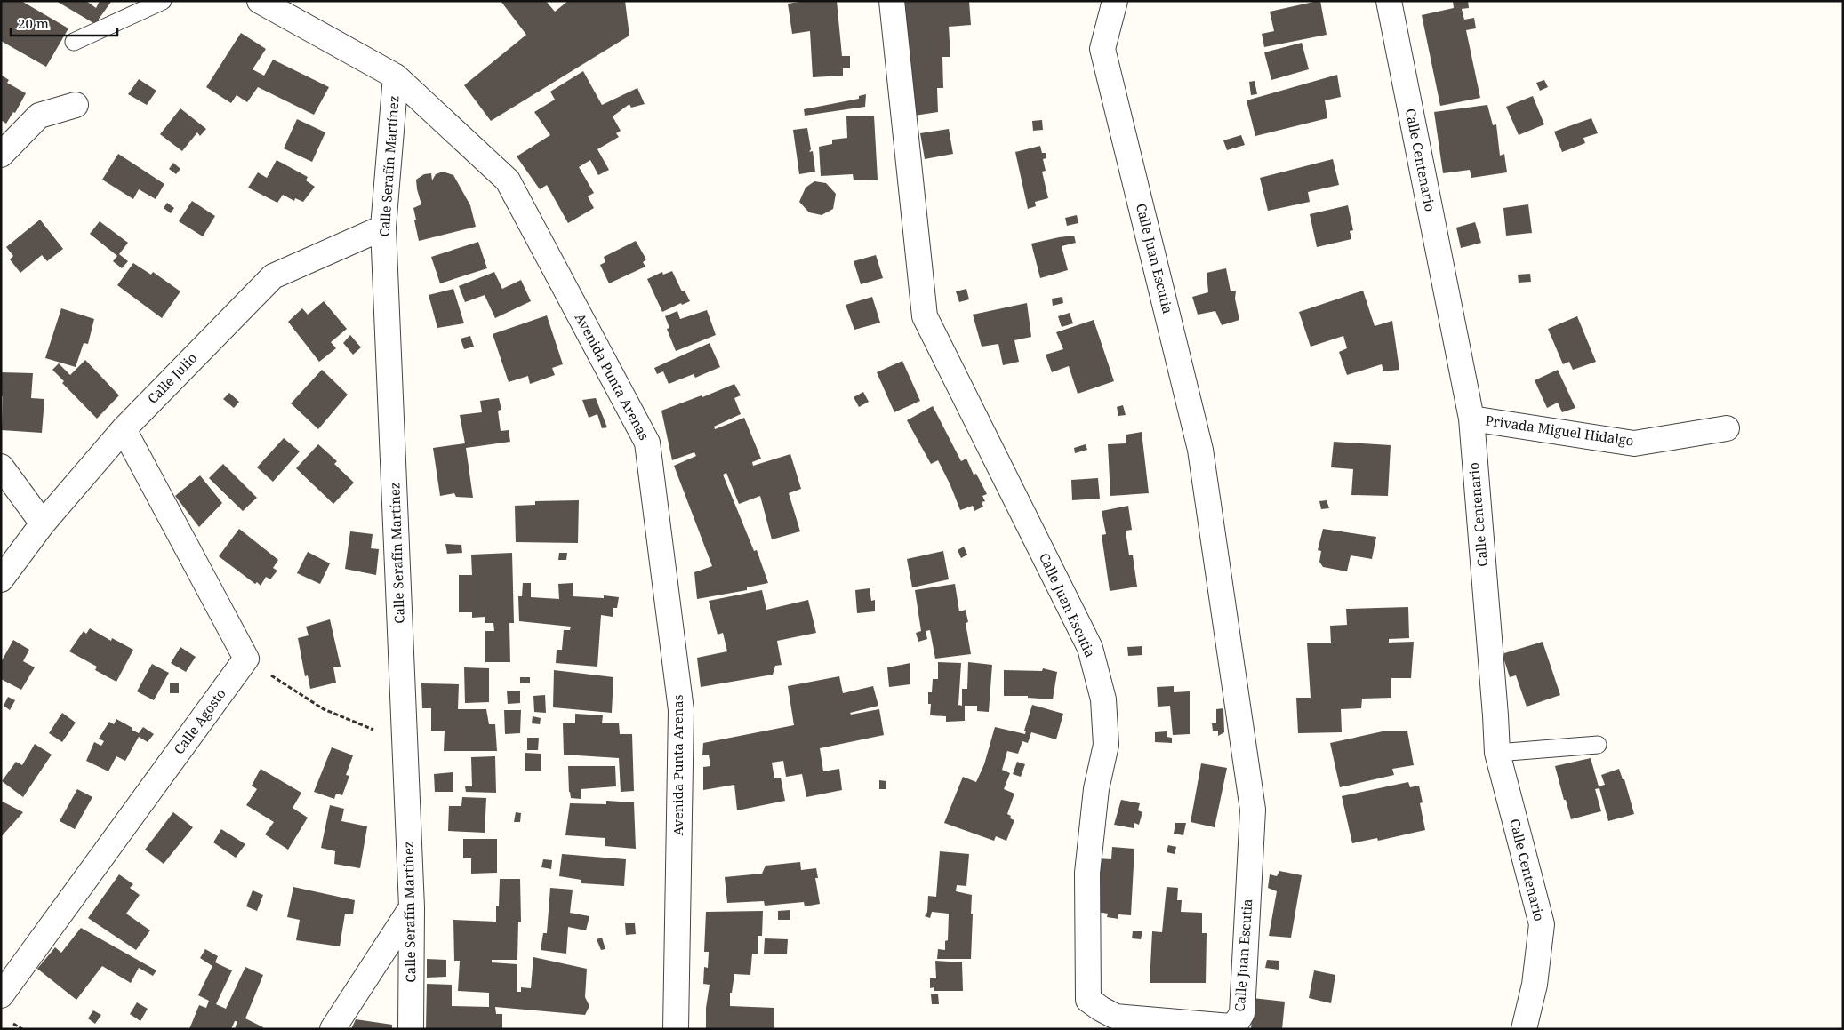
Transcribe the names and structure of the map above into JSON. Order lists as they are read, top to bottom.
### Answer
{
  "streets": {
    "street": [
      "Calle Centenario",
      "Calle Serafín Martínez",
      "Calle Juan Escutia",
      "Avenida Punta Arenas",
      "Calle Julio",
      "Privada Miguel Hidalgo",
      "Calle Agosto"
    ]
  },
  "crossings": [
    ["Calle Centenario", "Privada Miguel Hidalgo"],
    ["Calle Serafín Martínez", "Avenida Punta Arenas"],
    ["Calle Serafín Martínez", "Calle Julio"]
  ],
  "scale_bar": "20 m"
}
